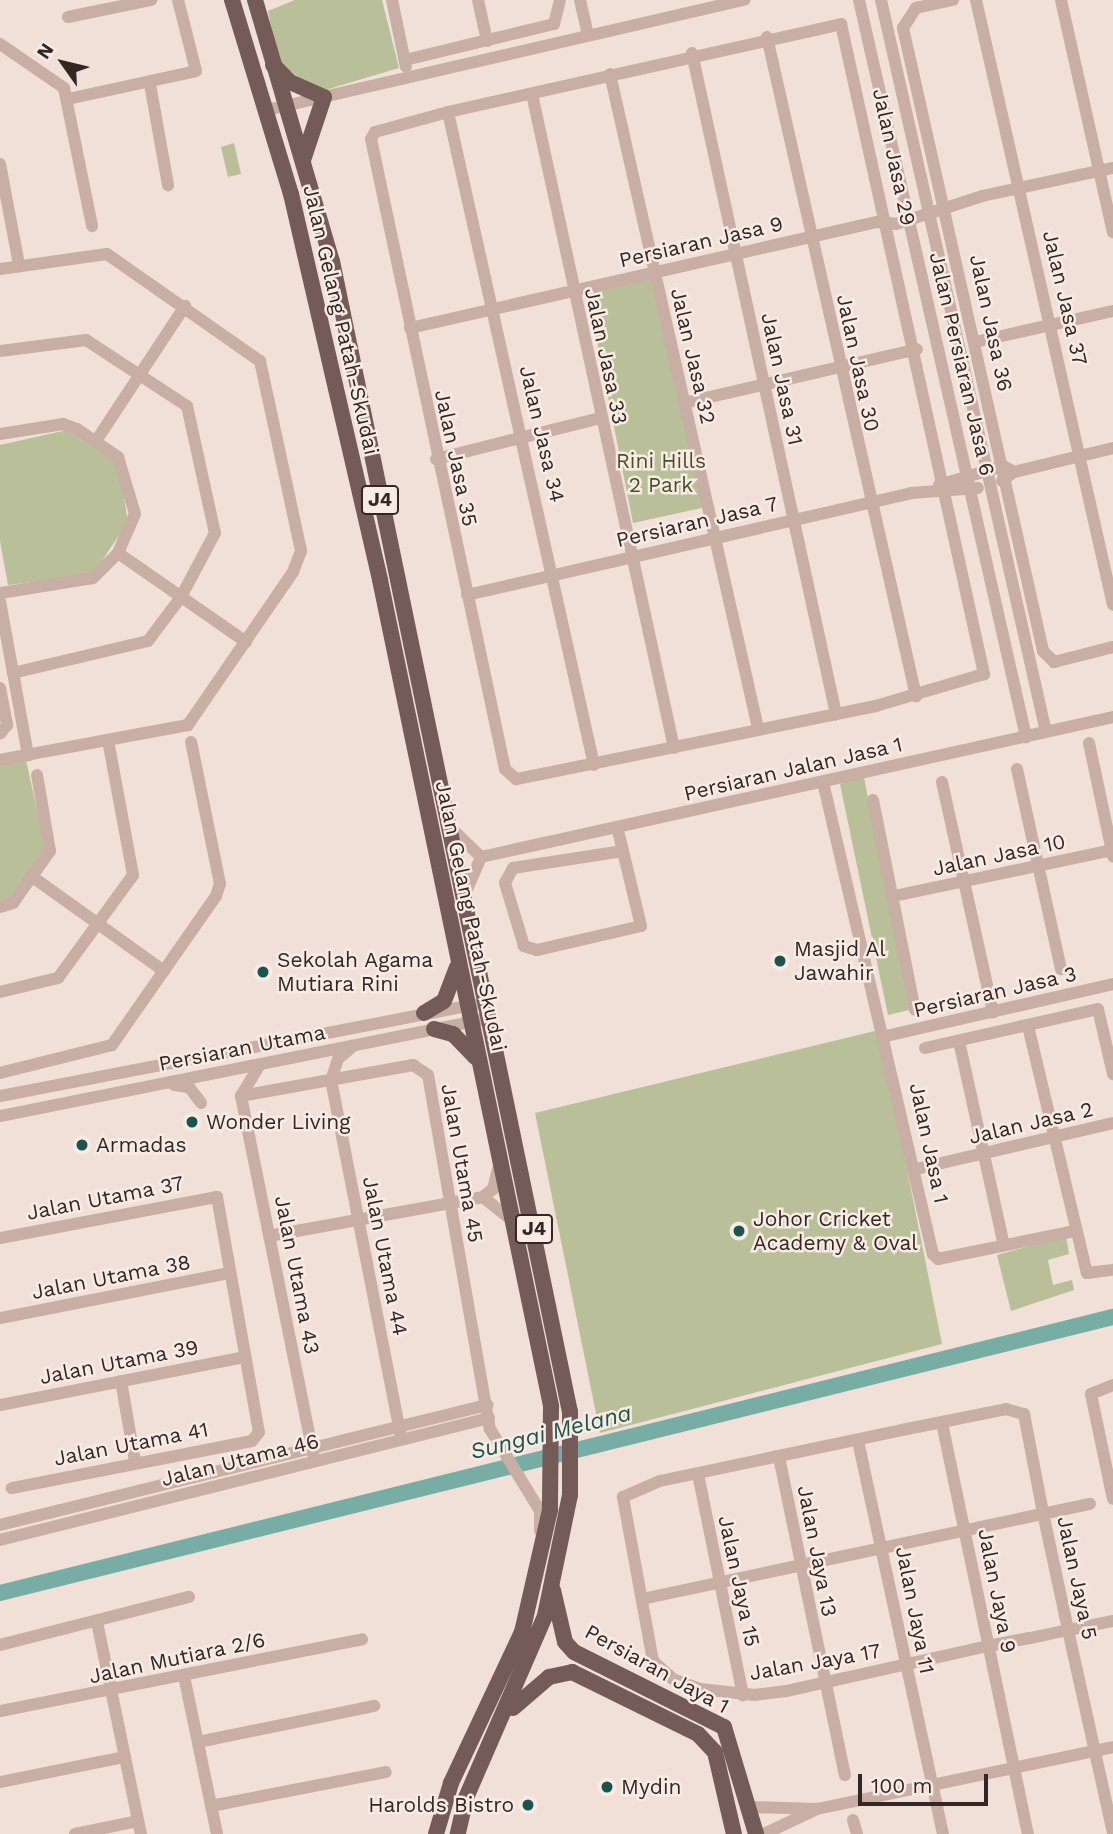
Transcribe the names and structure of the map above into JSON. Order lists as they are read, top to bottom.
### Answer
{
  "streets": {
    "main road": ["Jalan Gelang Patah-Skudai", "J4", "Persiaran Jaya 1"],
    "street": [
      "Jalan Jasa 29",
      "Persiaran Jasa 9",
      "Jalan Jasa 37",
      "Jalan Jasa 36",
      "Jalan Jasa 33",
      "Jalan Jasa 32",
      "Jalan Jasa 30",
      "Jalan Persiaran Jasa 6",
      "Jalan Jasa 31",
      "Jalan Jasa 34",
      "Jalan Jasa 35",
      "Persiaran Jasa 7",
      "Persiaran Jalan Jasa 1",
      "Jalan Jasa 10",
      "Persiaran Jasa 3",
      "Persiaran Utama",
      "Jalan Jasa 2",
      "Jalan Jasa 1",
      "Jalan Utama 45",
      "Jalan Utama 37",
      "Jalan Utama 44",
      "Jalan Utama 43",
      "Jalan Utama 38",
      "Jalan Utama 39",
      "Jalan Utama 41",
      "Jalan Utama 46",
      "Jalan Jaya 13",
      "Jalan Jaya 5",
      "Jalan Jaya 15",
      "Jalan Jaya 9",
      "Jalan Jaya 11",
      "Jalan Mutiara 2/6",
      "Jalan Jaya 17"
    ]
  },
  "crossings": [
    ["Jalan Jasa 29", "Persiaran Jasa 9"],
    ["Jalan Jasa 29", "Jalan Jasa 30"],
    ["Jalan Jasa 29", "Persiaran Jasa 7"],
    ["Persiaran Jasa 9", "Jalan Jasa 37"],
    ["Persiaran Jasa 9", "Jalan Jasa 36"],
    ["Persiaran Jasa 9", "Jalan Jasa 33"],
    ["Persiaran Jasa 9", "Jalan Jasa 32"],
    ["Persiaran Jasa 9", "Jalan Jasa 30"],
    ["Persiaran Jasa 9", "Jalan Persiaran Jasa 6"],
    ["Persiaran Jasa 9", "Jalan Jasa 31"],
    ["Persiaran Jasa 9", "Jalan Jasa 34"],
    ["Persiaran Jasa 9", "Jalan Jasa 35"],
    ["Jalan Gelang Patah-Skudai", "Persiaran Utama"],
    ["Jalan Gelang Patah-Skudai", "Jalan Utama 45"],
    ["Jalan Gelang Patah-Skudai", "Persiaran Jaya 1"],
    ["Jalan Jasa 36", "Persiaran Jasa 7"],
    ["Jalan Jasa 33", "Persiaran Jasa 7"],
    ["Jalan Jasa 32", "Persiaran Jasa 7"],
    ["Jalan Jasa 30", "Persiaran Jasa 7"],
    ["Jalan Persiaran Jasa 6", "Persiaran Jasa 7"],
    ["Jalan Persiaran Jasa 6", "Persiaran Jalan Jasa 1"],
    ["Jalan Jasa 31", "Persiaran Jasa 7"],
    ["Jalan Jasa 34", "Jalan Jasa 35"],
    ["Jalan Jasa 34", "Persiaran Jasa 7"],
    ["Jalan Jasa 35", "Persiaran Jasa 7"],
    ["Persiaran Jalan Jasa 1", "Jalan Jasa 1"],
    ["Persiaran Jasa 3", "Jalan Jasa 1"],
    ["Jalan Jasa 2", "Jalan Jasa 1"],
    ["Jalan Utama 45", "Jalan Utama 44"],
    ["Jalan Utama 45", "Jalan Utama 43"],
    ["Jalan Utama 45", "Jalan Utama 46"],
    ["Jalan Utama 37", "Jalan Utama 38"],
    ["Jalan Utama 44", "Jalan Utama 46"],
    ["Jalan Utama 43", "Jalan Utama 46"],
    ["Jalan Utama 39", "Jalan Utama 41"],
    ["Jalan Jaya 13", "Jalan Jaya 17"],
    ["Jalan Jaya 5", "Jalan Jaya 9"],
    ["Jalan Jaya 5", "Jalan Jaya 17"],
    ["Jalan Jaya 15", "Jalan Jaya 17"],
    ["Jalan Jaya 9", "Jalan Jaya 17"],
    ["Jalan Jaya 11", "Jalan Jaya 17"]
  ],
  "water": ["Sungai Melana"],
  "parks": ["Rini Hills 2 Park"],
  "places": [
    "Masjid Al Jawahir",
    "Sekolah Agama Mutiara Rini",
    "Wonder Living",
    "Armadas",
    "Johor Cricket Academy & Oval",
    "Mydin",
    "Harolds Bistro"
  ],
  "scale_bar": "100 m",
  "north": "top left"
}
